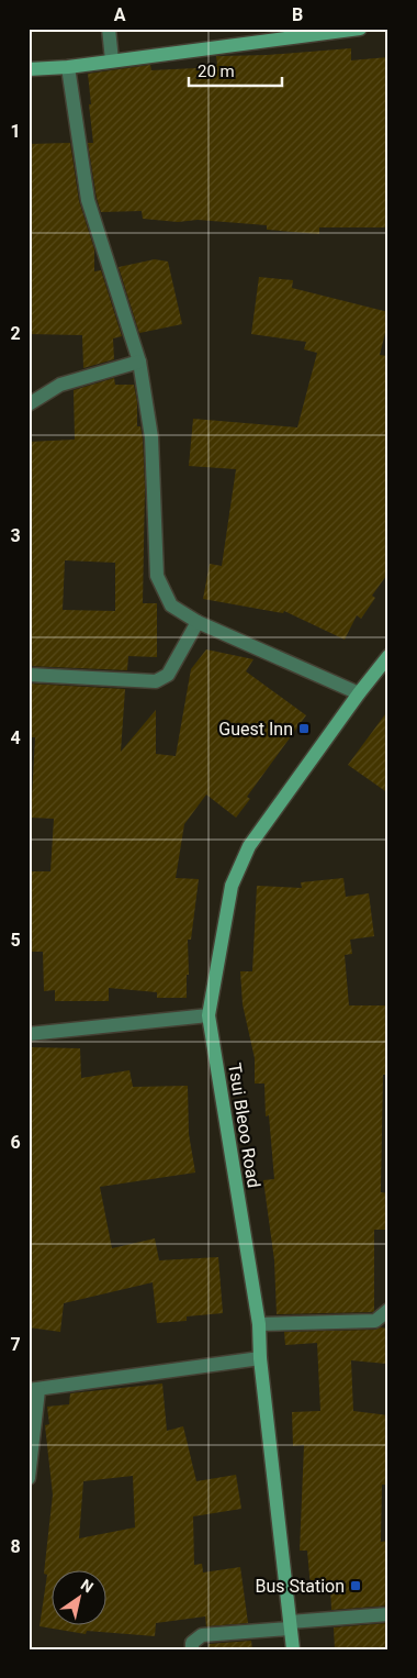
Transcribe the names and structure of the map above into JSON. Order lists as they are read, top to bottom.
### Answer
{
  "streets": {
    "street": ["Tsui Bleoo Road"]
  },
  "places": {
    "transit": ["Guest Inn", "Bus Station"]
  },
  "scale_bar": "20 m",
  "north": "top right",
  "grid": {
    "columns": ["A", "B"],
    "rows": [
      "1",
      "2",
      "3",
      "4",
      "5",
      "6",
      "7",
      "8"
    ]
  }
}
